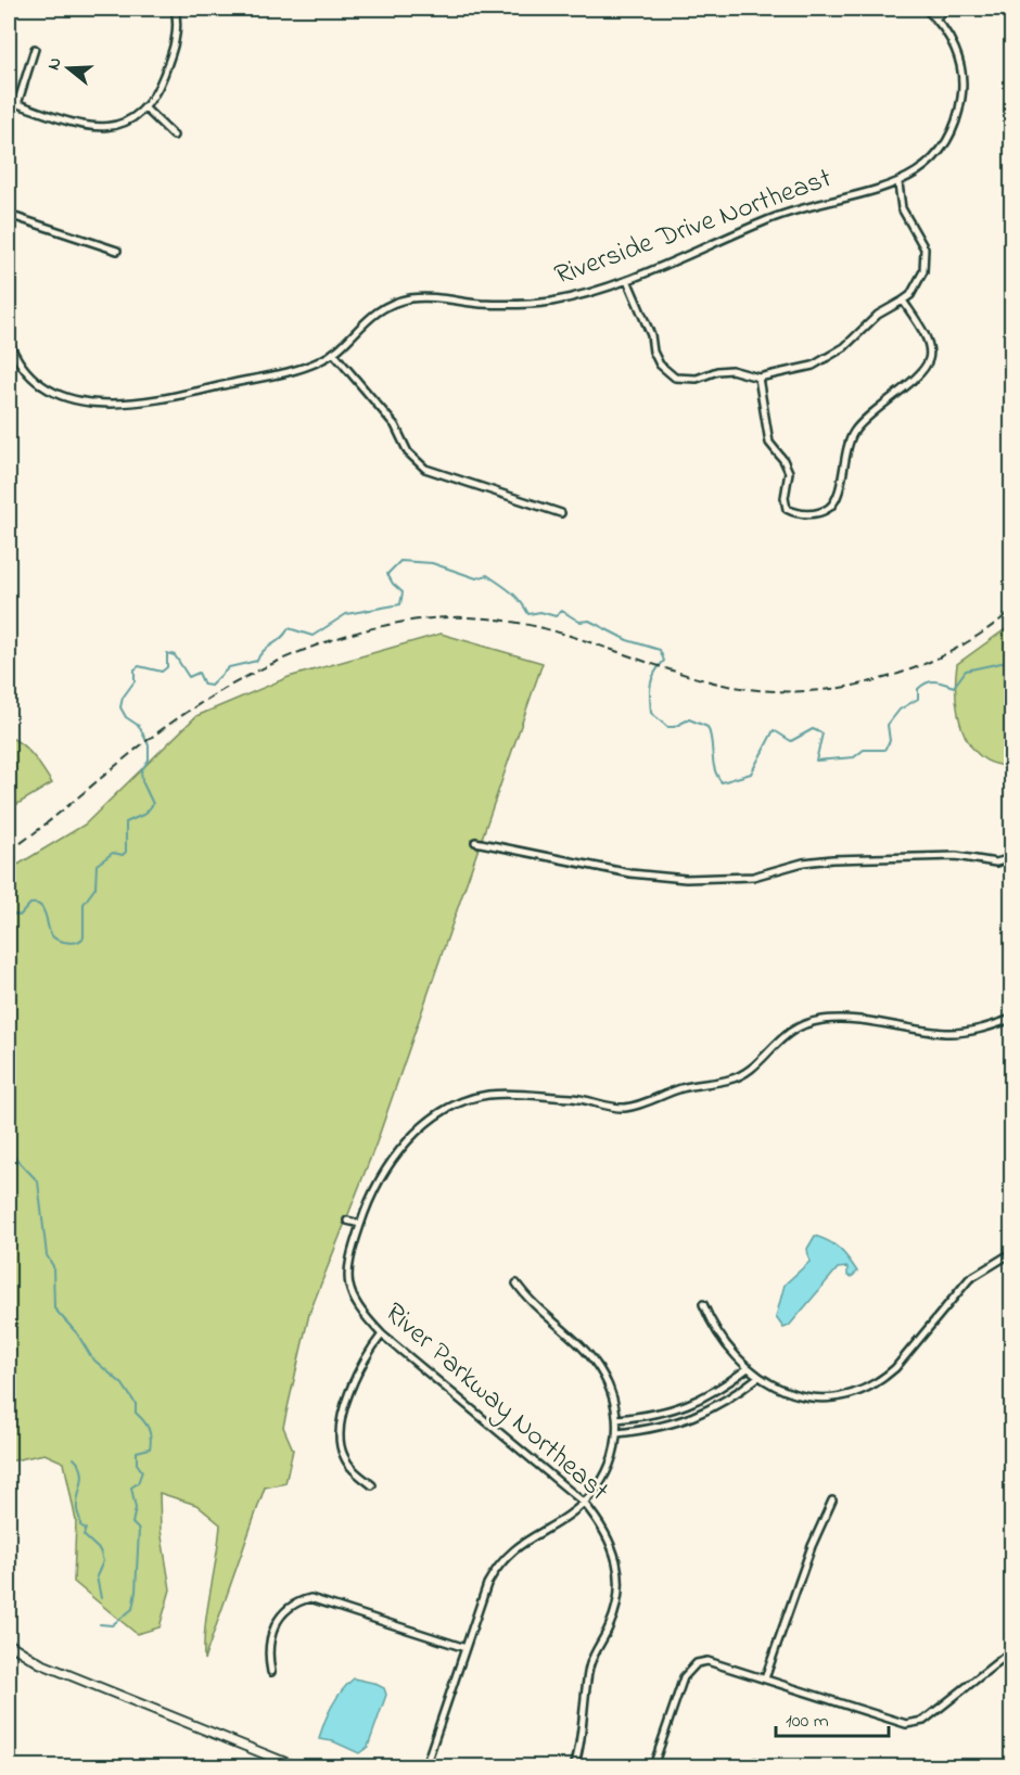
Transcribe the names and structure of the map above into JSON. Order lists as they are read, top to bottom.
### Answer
{
  "streets": {
    "street": ["Riverside Drive Northeast", "River Parkway Northeast"]
  },
  "scale_bar": "100 m",
  "north": "left"
}
